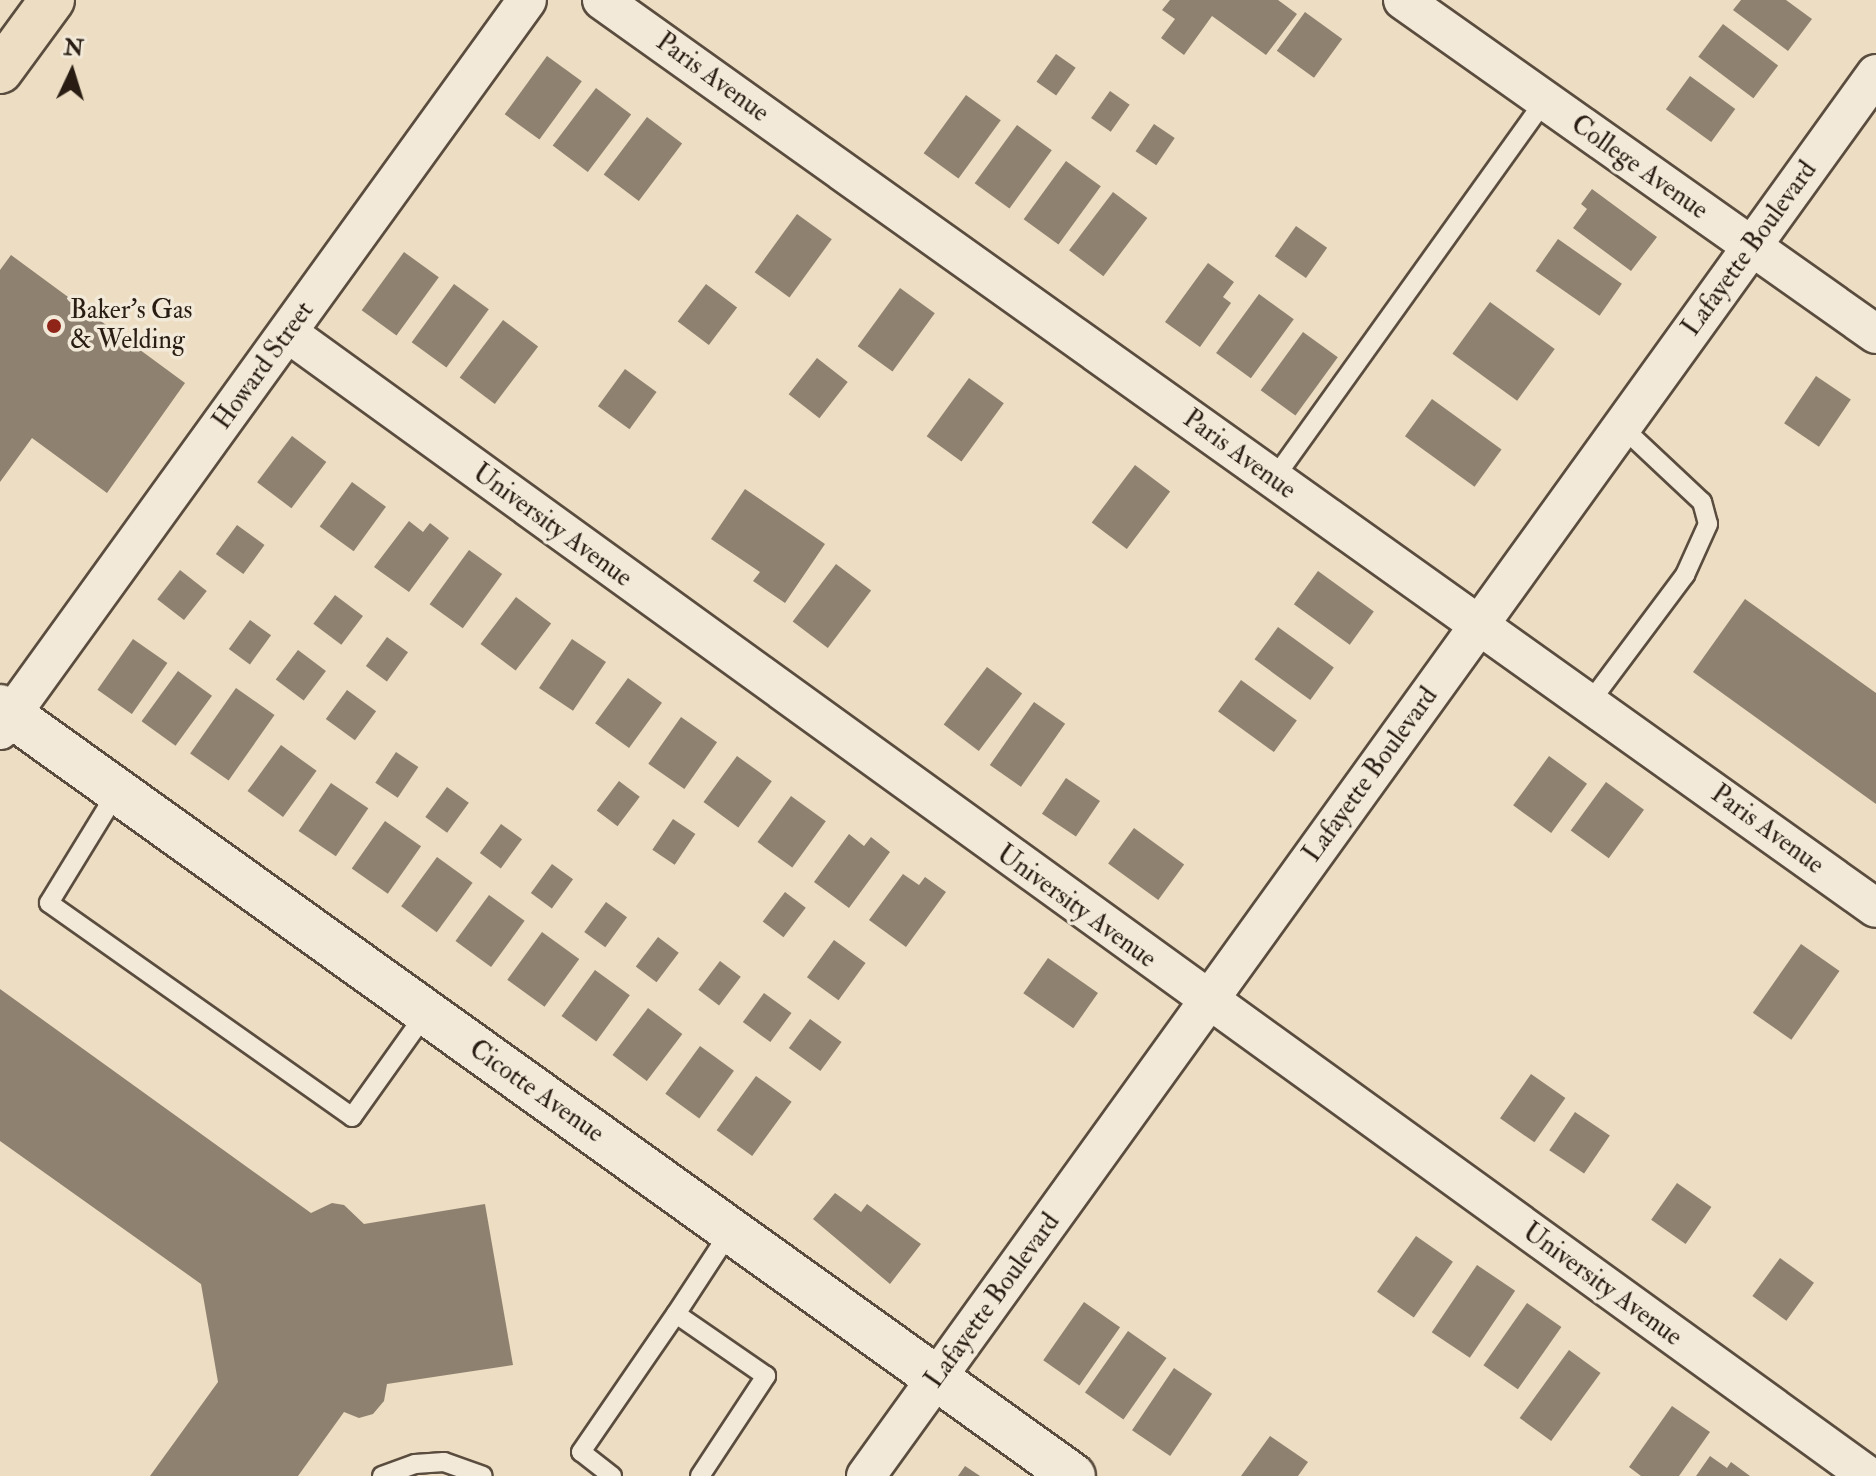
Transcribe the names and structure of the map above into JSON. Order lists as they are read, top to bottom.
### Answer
{
  "streets": {
    "street": [
      "Paris Avenue",
      "College Avenue",
      "Lafayette Boulevard",
      "Howard Street",
      "University Avenue",
      "Cicotte Avenue"
    ]
  },
  "crossings": [
    ["Paris Avenue", "Lafayette Boulevard"],
    ["College Avenue", "Lafayette Boulevard"],
    ["Lafayette Boulevard", "University Avenue"],
    ["Lafayette Boulevard", "Cicotte Avenue"],
    ["Howard Street", "University Avenue"],
    ["Howard Street", "Cicotte Avenue"]
  ],
  "places": ["Baker's Gas & Welding"],
  "north": "top"
}
